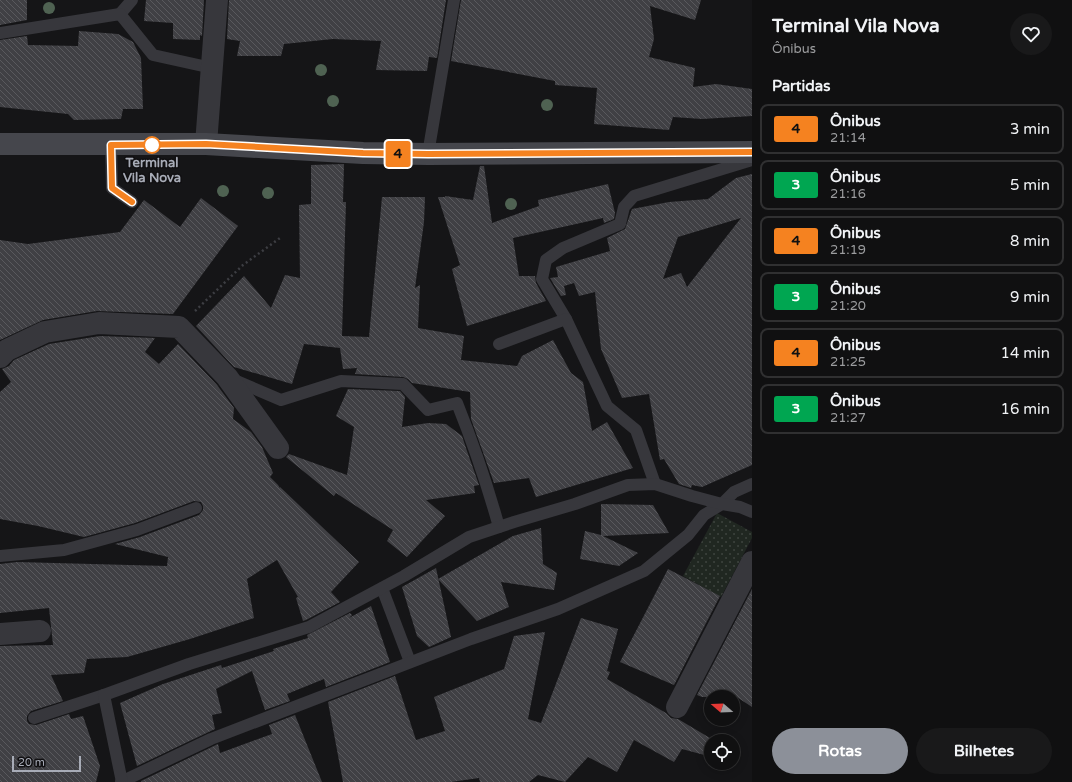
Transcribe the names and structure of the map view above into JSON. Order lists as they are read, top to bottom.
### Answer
{
  "places": ["Terminal Vila Nova"],
  "lines": ["bus line 4"],
  "scale_bar": "20 m",
  "north": "left",
  "page": {
    "on_map": "4",
    "heading": [
      ["Terminal Vila Nova", "Ônibus"],
      "Partidas"
    ],
    "list": [
      {
        "mark": "4",
        "name": "Ônibus",
        "note": "21:14",
        "value": "3 min"
      },
      {
        "mark": "3",
        "name": "Ônibus",
        "note": "21:16",
        "value": "5 min"
      },
      {
        "mark": "4",
        "name": "Ônibus",
        "note": "21:19",
        "value": "8 min"
      },
      {
        "mark": "3",
        "name": "Ônibus",
        "note": "21:20",
        "value": "9 min"
      },
      {
        "mark": "4",
        "name": "Ônibus",
        "note": "21:25",
        "value": "14 min"
      },
      {
        "mark": "3",
        "name": "Ônibus",
        "note": "21:27",
        "value": "16 min"
      }
    ],
    "buttons": ["Rotas", "Bilhetes"],
    "scale": "20 m"
  }
}
